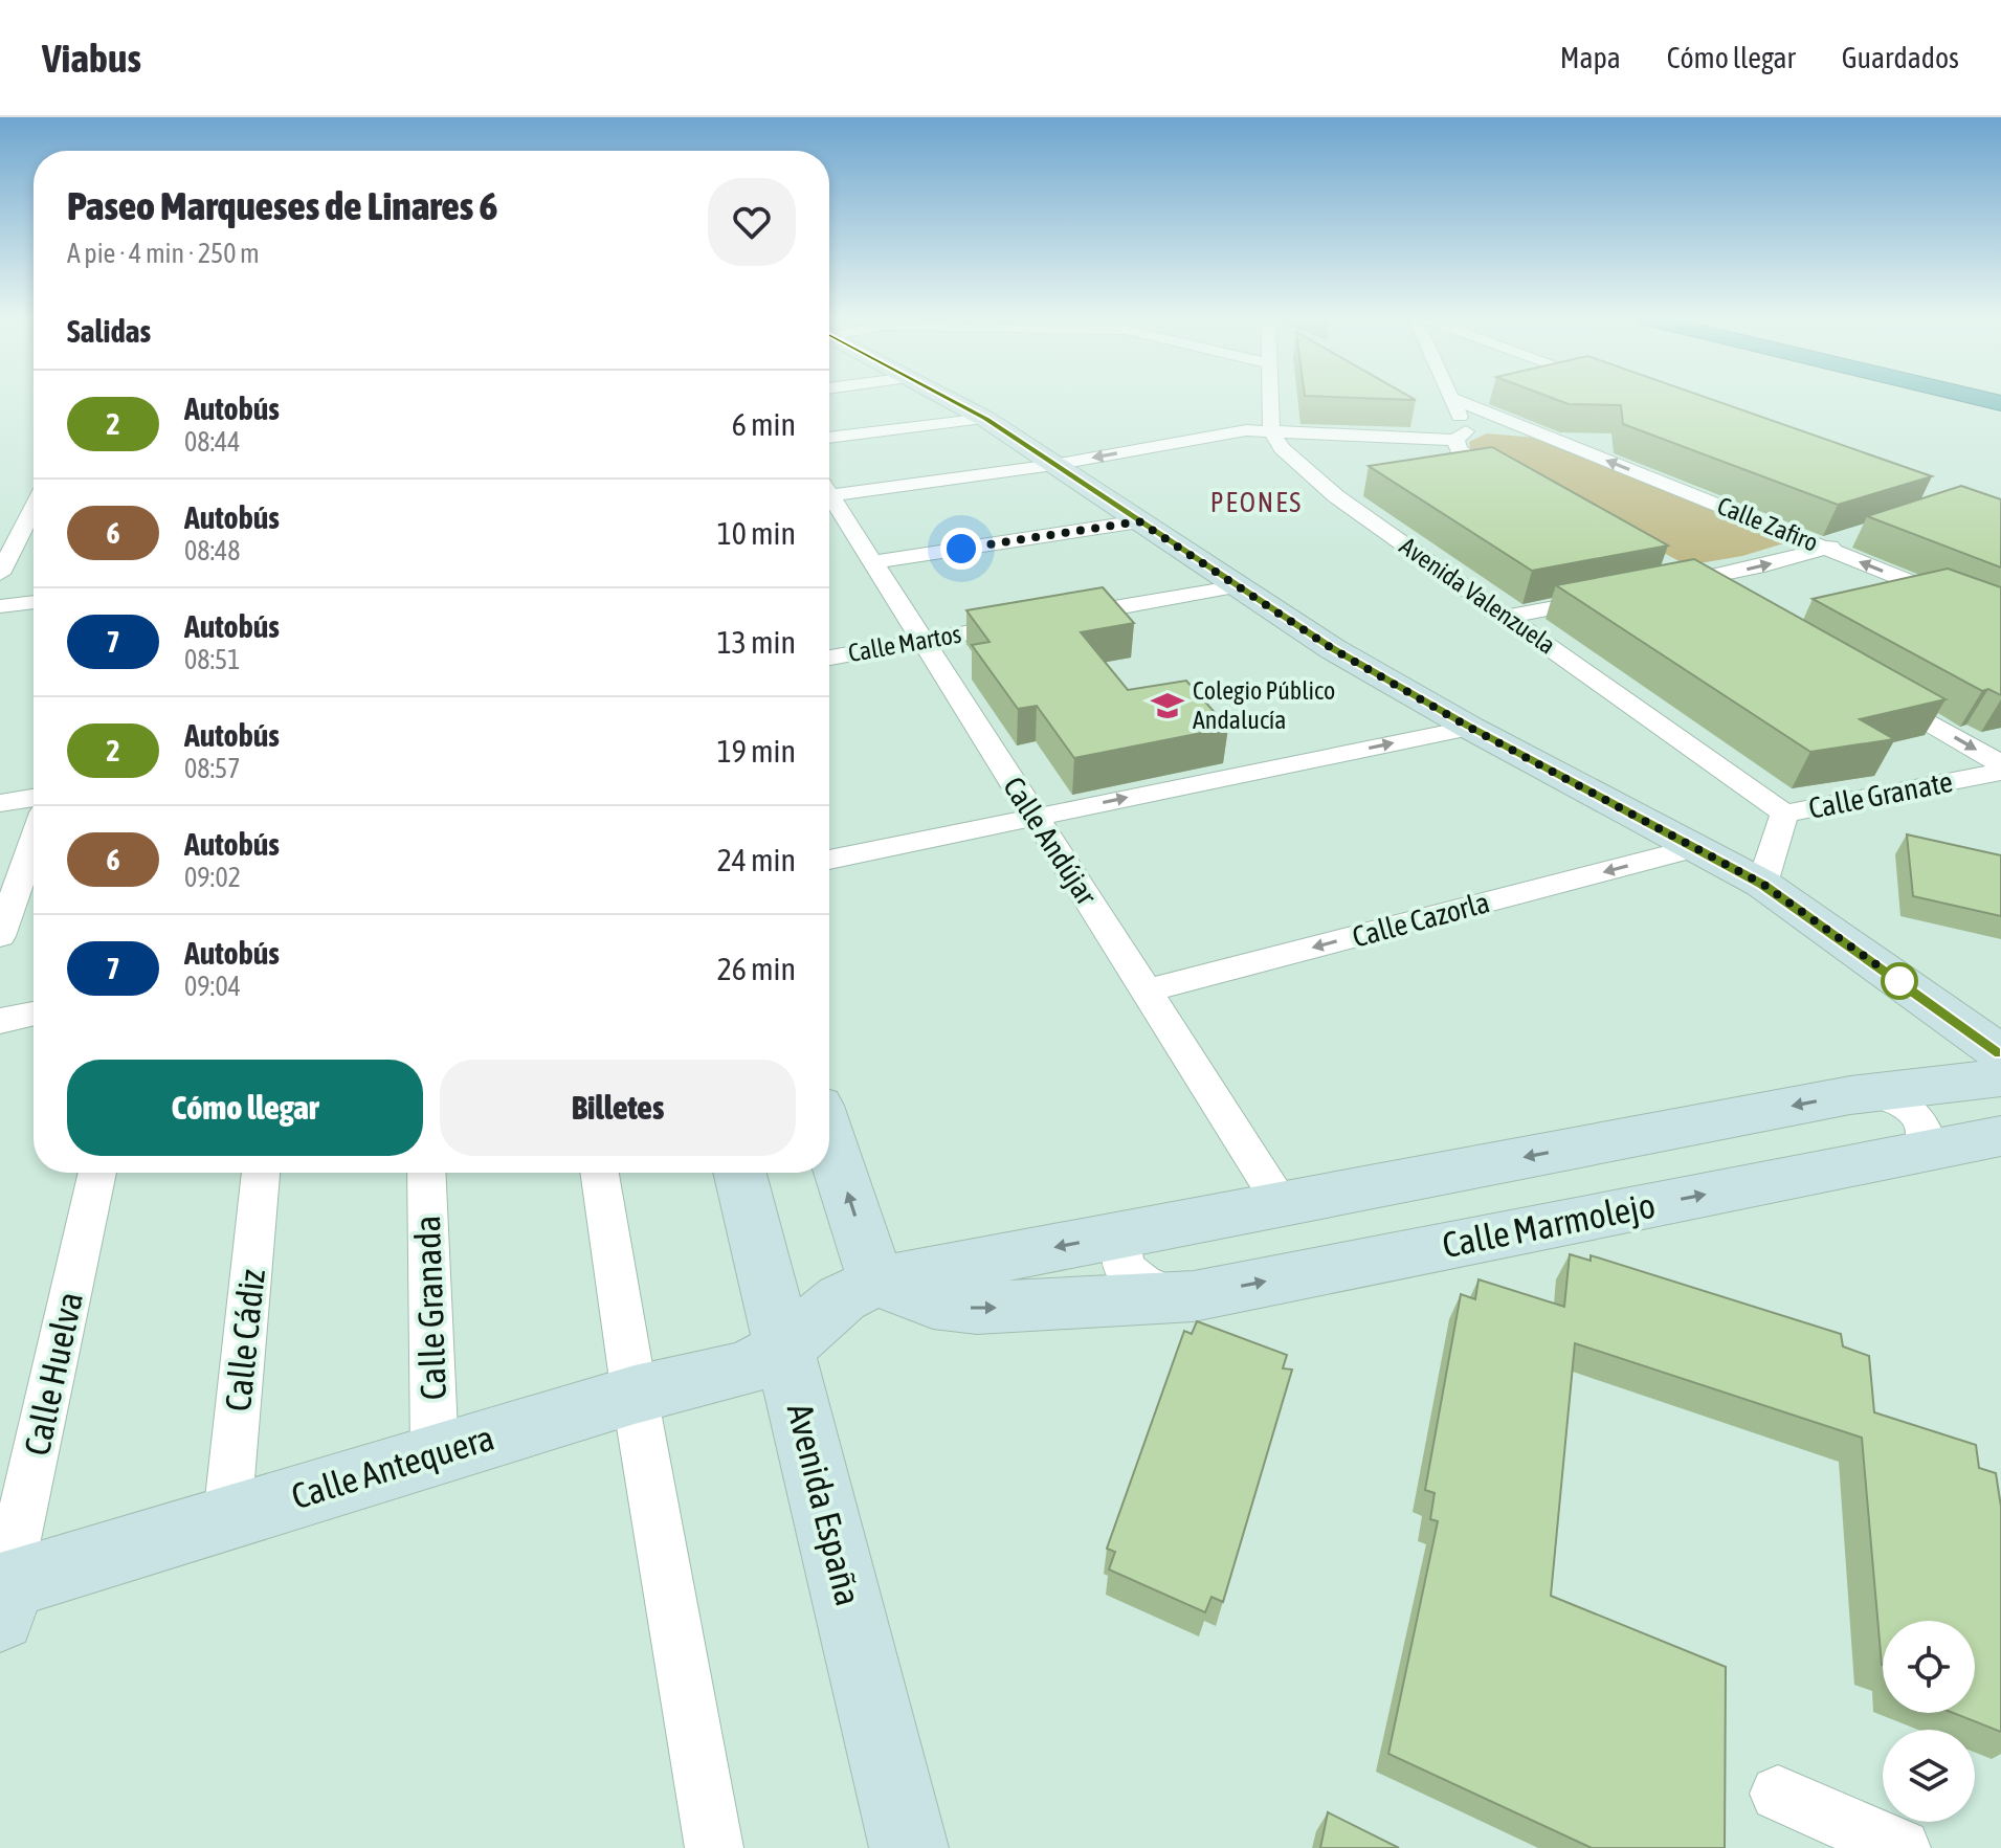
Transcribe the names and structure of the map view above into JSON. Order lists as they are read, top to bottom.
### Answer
{
  "streets": {
    "main road": ["Calle Marmolejo", "Calle Antequera", "Avenida España"],
    "street": [
      "Calle Zafiro",
      "Avenida Valenzuela",
      "Calle Martos",
      "Calle Granate",
      "Calle Andújar",
      "Calle Cazorla",
      "Calle Granada",
      "Calle Cádiz",
      "Calle Huelva"
    ]
  },
  "crossings": [
    ["Calle Zafiro", "Avenida Valenzuela"],
    ["Avenida Valenzuela", "Calle Granate"],
    ["Calle Martos", "Calle Andújar"],
    ["Calle Andújar", "Calle Cazorla"],
    ["Calle Granada", "Calle Antequera"],
    ["Calle Cádiz", "Calle Antequera"],
    ["Calle Huelva", "Calle Antequera"],
    ["Calle Antequera", "Avenida España"]
  ],
  "districts": ["PEONES"],
  "places": {
    "school or university": ["Colegio Público Andalucía"]
  },
  "lines": ["bus line 2"],
  "page": {
    "header": "Viabus",
    "nav": ["Mapa", "Cómo llegar", "Guardados"],
    "heading": [
      ["Paseo Marqueses de Linares 6", "A pie · 4 min · 250 m"],
      "Salidas"
    ],
    "list": [
      {
        "mark": "2",
        "name": "Autobús",
        "note": "08:44",
        "value": "6 min"
      },
      {
        "mark": "6",
        "name": "Autobús",
        "note": "08:48",
        "value": "10 min"
      },
      {
        "mark": "7",
        "name": "Autobús",
        "note": "08:51",
        "value": "13 min"
      },
      {
        "mark": "2",
        "name": "Autobús",
        "note": "08:57",
        "value": "19 min"
      },
      {
        "mark": "6",
        "name": "Autobús",
        "note": "09:02",
        "value": "24 min"
      },
      {
        "mark": "7",
        "name": "Autobús",
        "note": "09:04",
        "value": "26 min"
      }
    ],
    "buttons": ["Cómo llegar", "Billetes"]
  }
}
